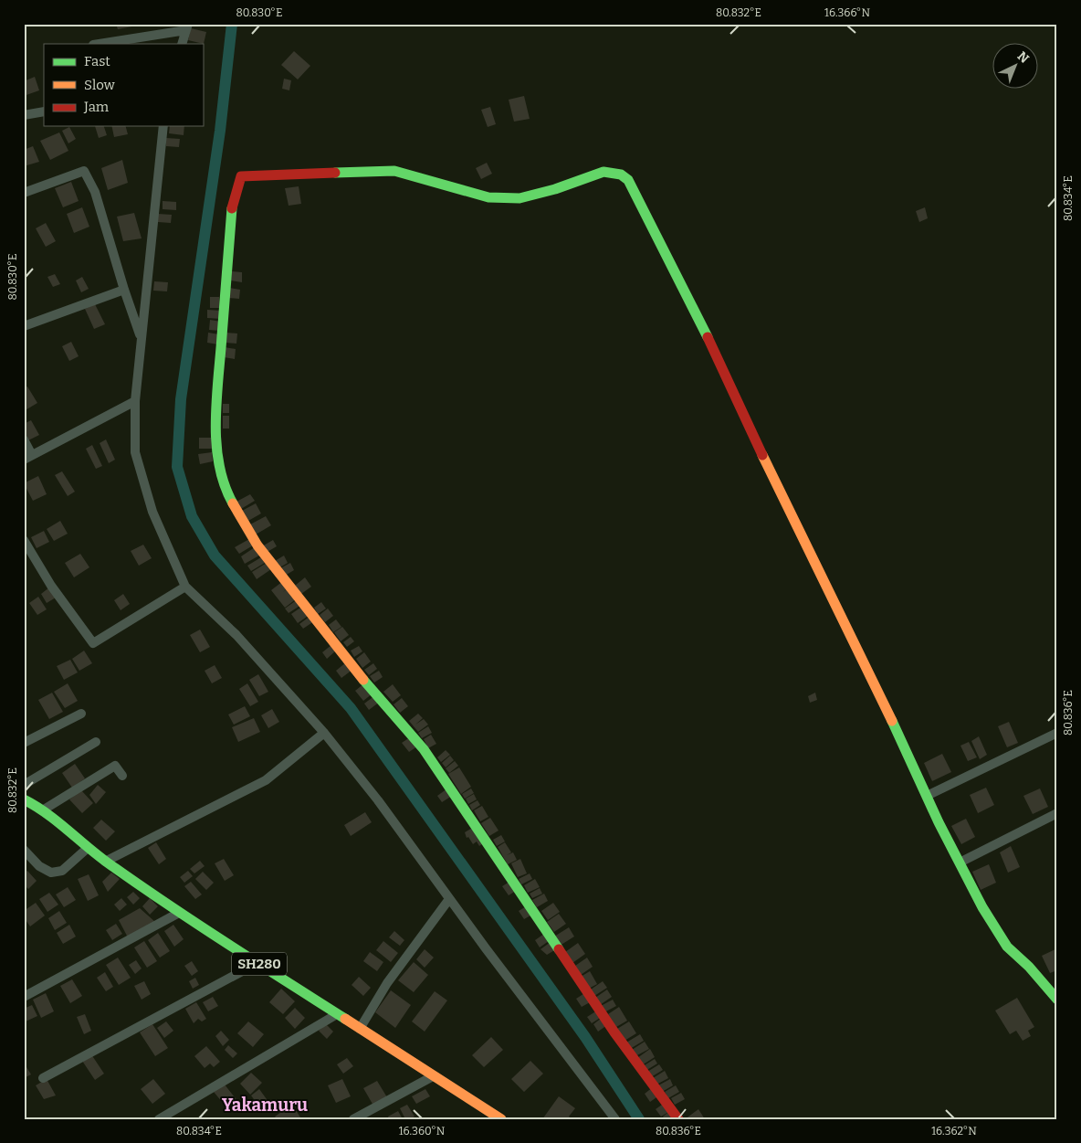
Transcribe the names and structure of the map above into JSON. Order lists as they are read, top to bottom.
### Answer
{
  "streets": {
    "street": ["SH280"]
  },
  "districts": ["Yakamuru"],
  "legend": ["Fast", "Slow", "Jam"],
  "north": "top right",
  "coordinates": [
    "80.830°E",
    "80.832°E",
    "16.366°N",
    "80.834°E",
    "80.836°E",
    "16.360°N",
    "16.362°N"
  ]
}
